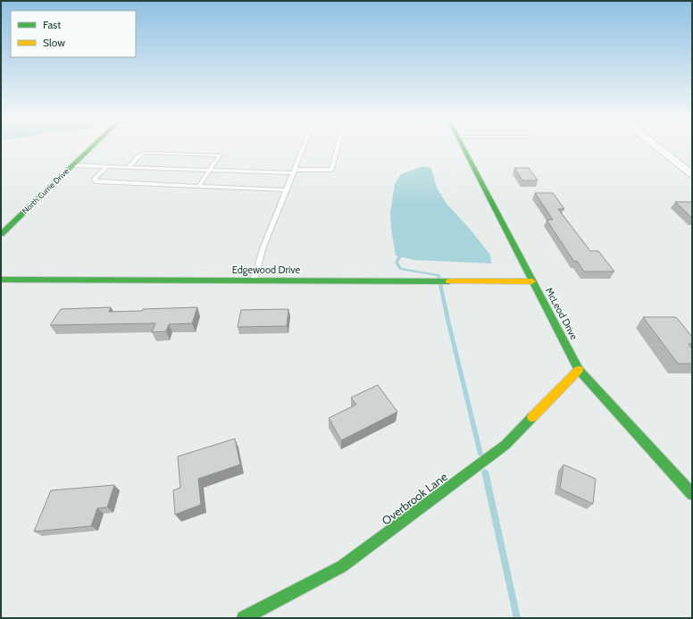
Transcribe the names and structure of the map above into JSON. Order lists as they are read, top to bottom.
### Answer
{
  "streets": {
    "street": [
      "North Currie Drive",
      "Edgewood Drive",
      "McLeod Drive",
      "Overbrook Lane"
    ]
  },
  "crossings": [
    ["Edgewood Drive", "McLeod Drive"],
    ["McLeod Drive", "Overbrook Lane"]
  ],
  "legend": ["Fast", "Slow"]
}
